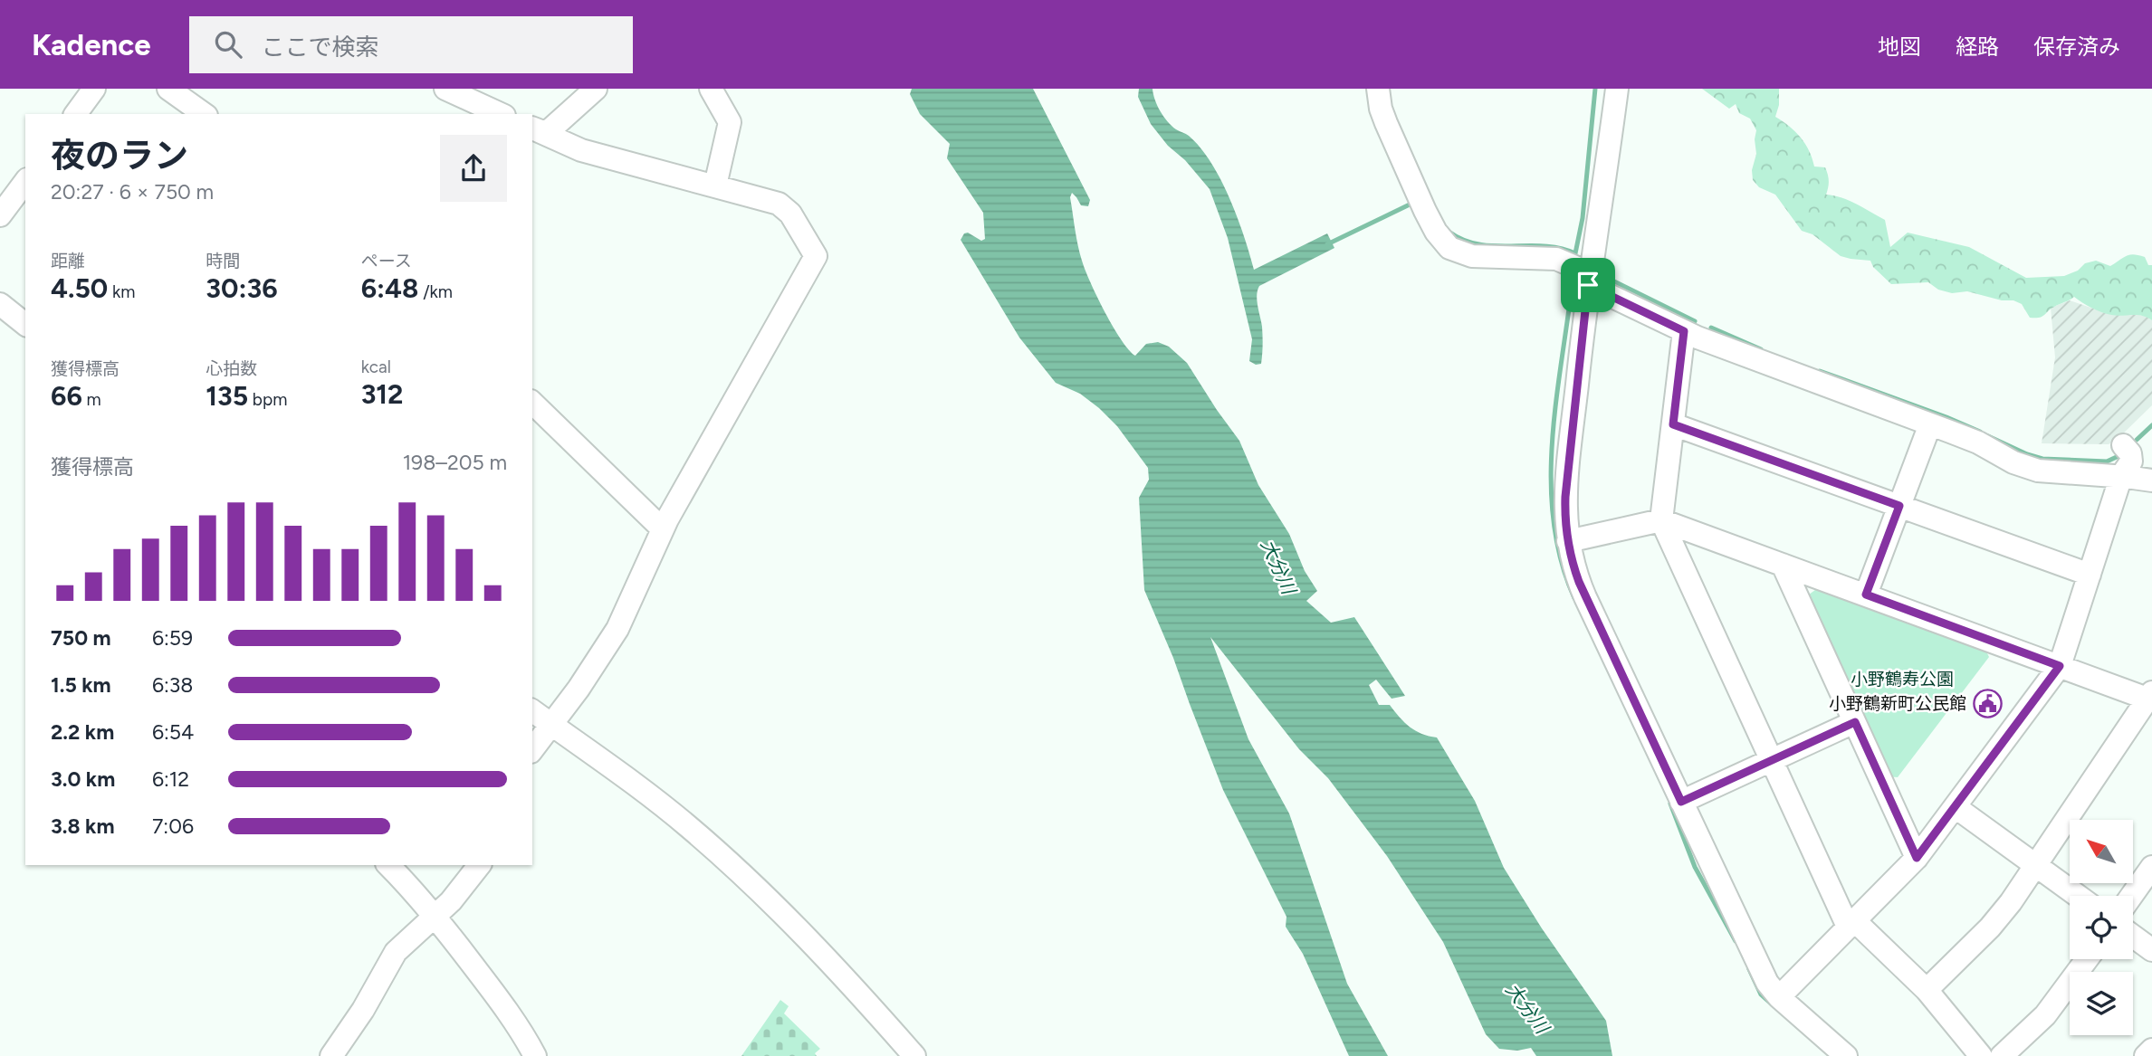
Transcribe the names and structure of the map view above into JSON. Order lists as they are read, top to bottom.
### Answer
{
  "water": ["大分川"],
  "parks": ["小野鶴寿公園"],
  "places": {
    "public building": ["小野鶴新町公民館"]
  },
  "north": "top left",
  "page": {
    "header": "Kadence",
    "search": "ここで検索",
    "nav": ["地図", "経路", "保存済み"],
    "heading": ["夜のラン", "20:27 · 6 × 750 m"],
    "stats": [
      ["距離", "4.50 km"],
      ["時間", "30:36"],
      ["ペース", "6:48 /km"],
      ["獲得標高", "66 m"],
      ["心拍数", "135 bpm"],
      ["kcal", "312"]
    ],
    "chart": ["獲得標高", "198–205 m"],
    "list": [
      {
        "name": "750 m",
        "note": "6:59"
      },
      {
        "name": "1.5 km",
        "note": "6:38"
      },
      {
        "name": "2.2 km",
        "note": "6:54"
      },
      {
        "name": "3.0 km",
        "note": "6:12"
      },
      {
        "name": "3.8 km",
        "note": "7:06"
      }
    ]
  }
}
